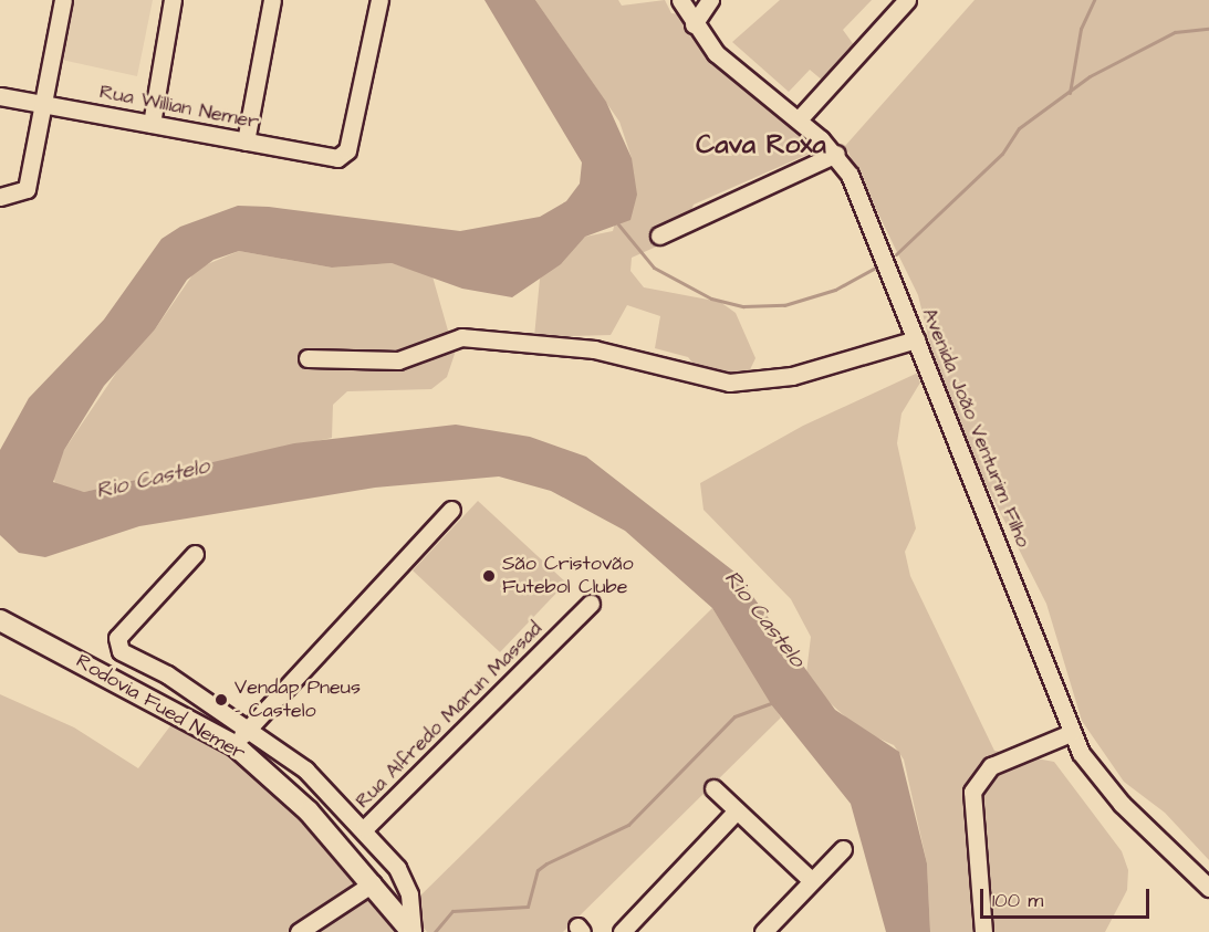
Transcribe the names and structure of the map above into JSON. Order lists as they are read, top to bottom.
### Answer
{
  "streets": {
    "main road": ["Rodovia Fued Nemer"],
    "street": ["Rua Willian Nemer", "Avenida João Venturim Filho", "Rua Alfredo Marun Massad"]
  },
  "districts": ["Cava Roxa"],
  "water": ["Rio Castelo"],
  "places": ["São Cristovão Futebol Clube", "Vendap Pneus - Castelo"],
  "scale_bar": "100 m"
}
